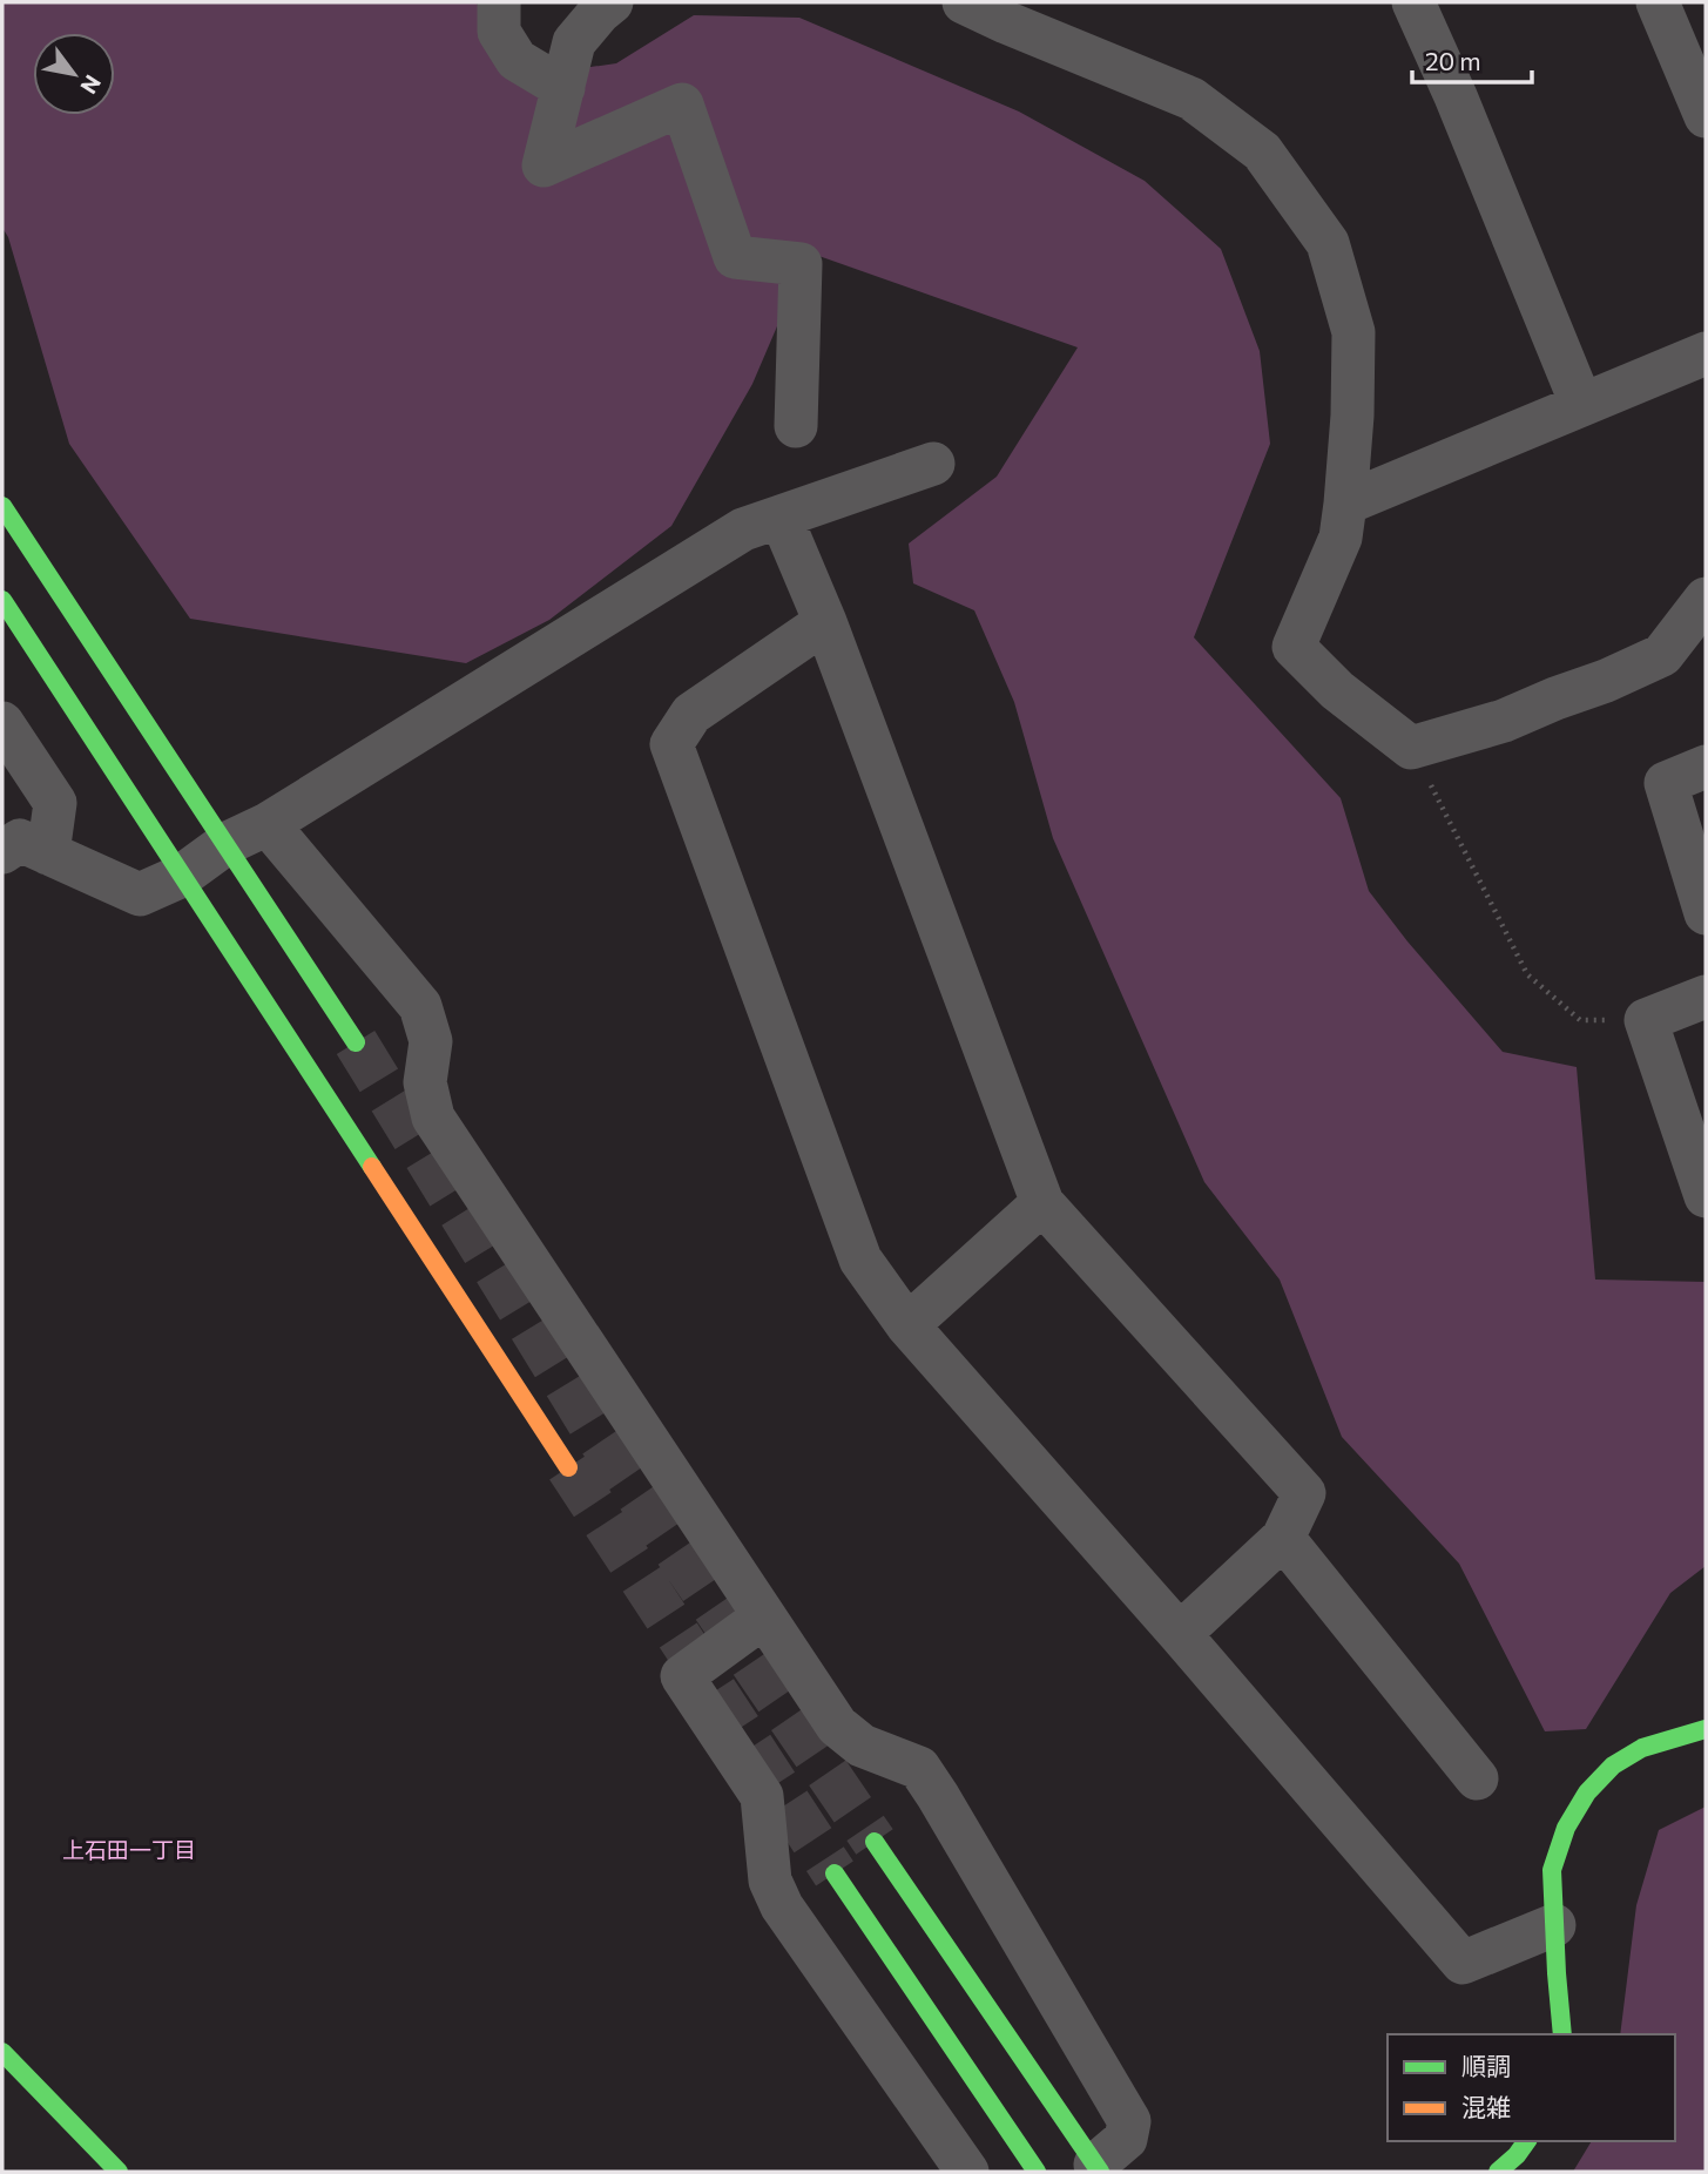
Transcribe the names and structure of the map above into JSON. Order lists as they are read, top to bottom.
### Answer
{
  "districts": ["上石田一丁目"],
  "legend": ["順調", "混雑"],
  "scale_bar": "20 m",
  "north": "bottom right"
}
